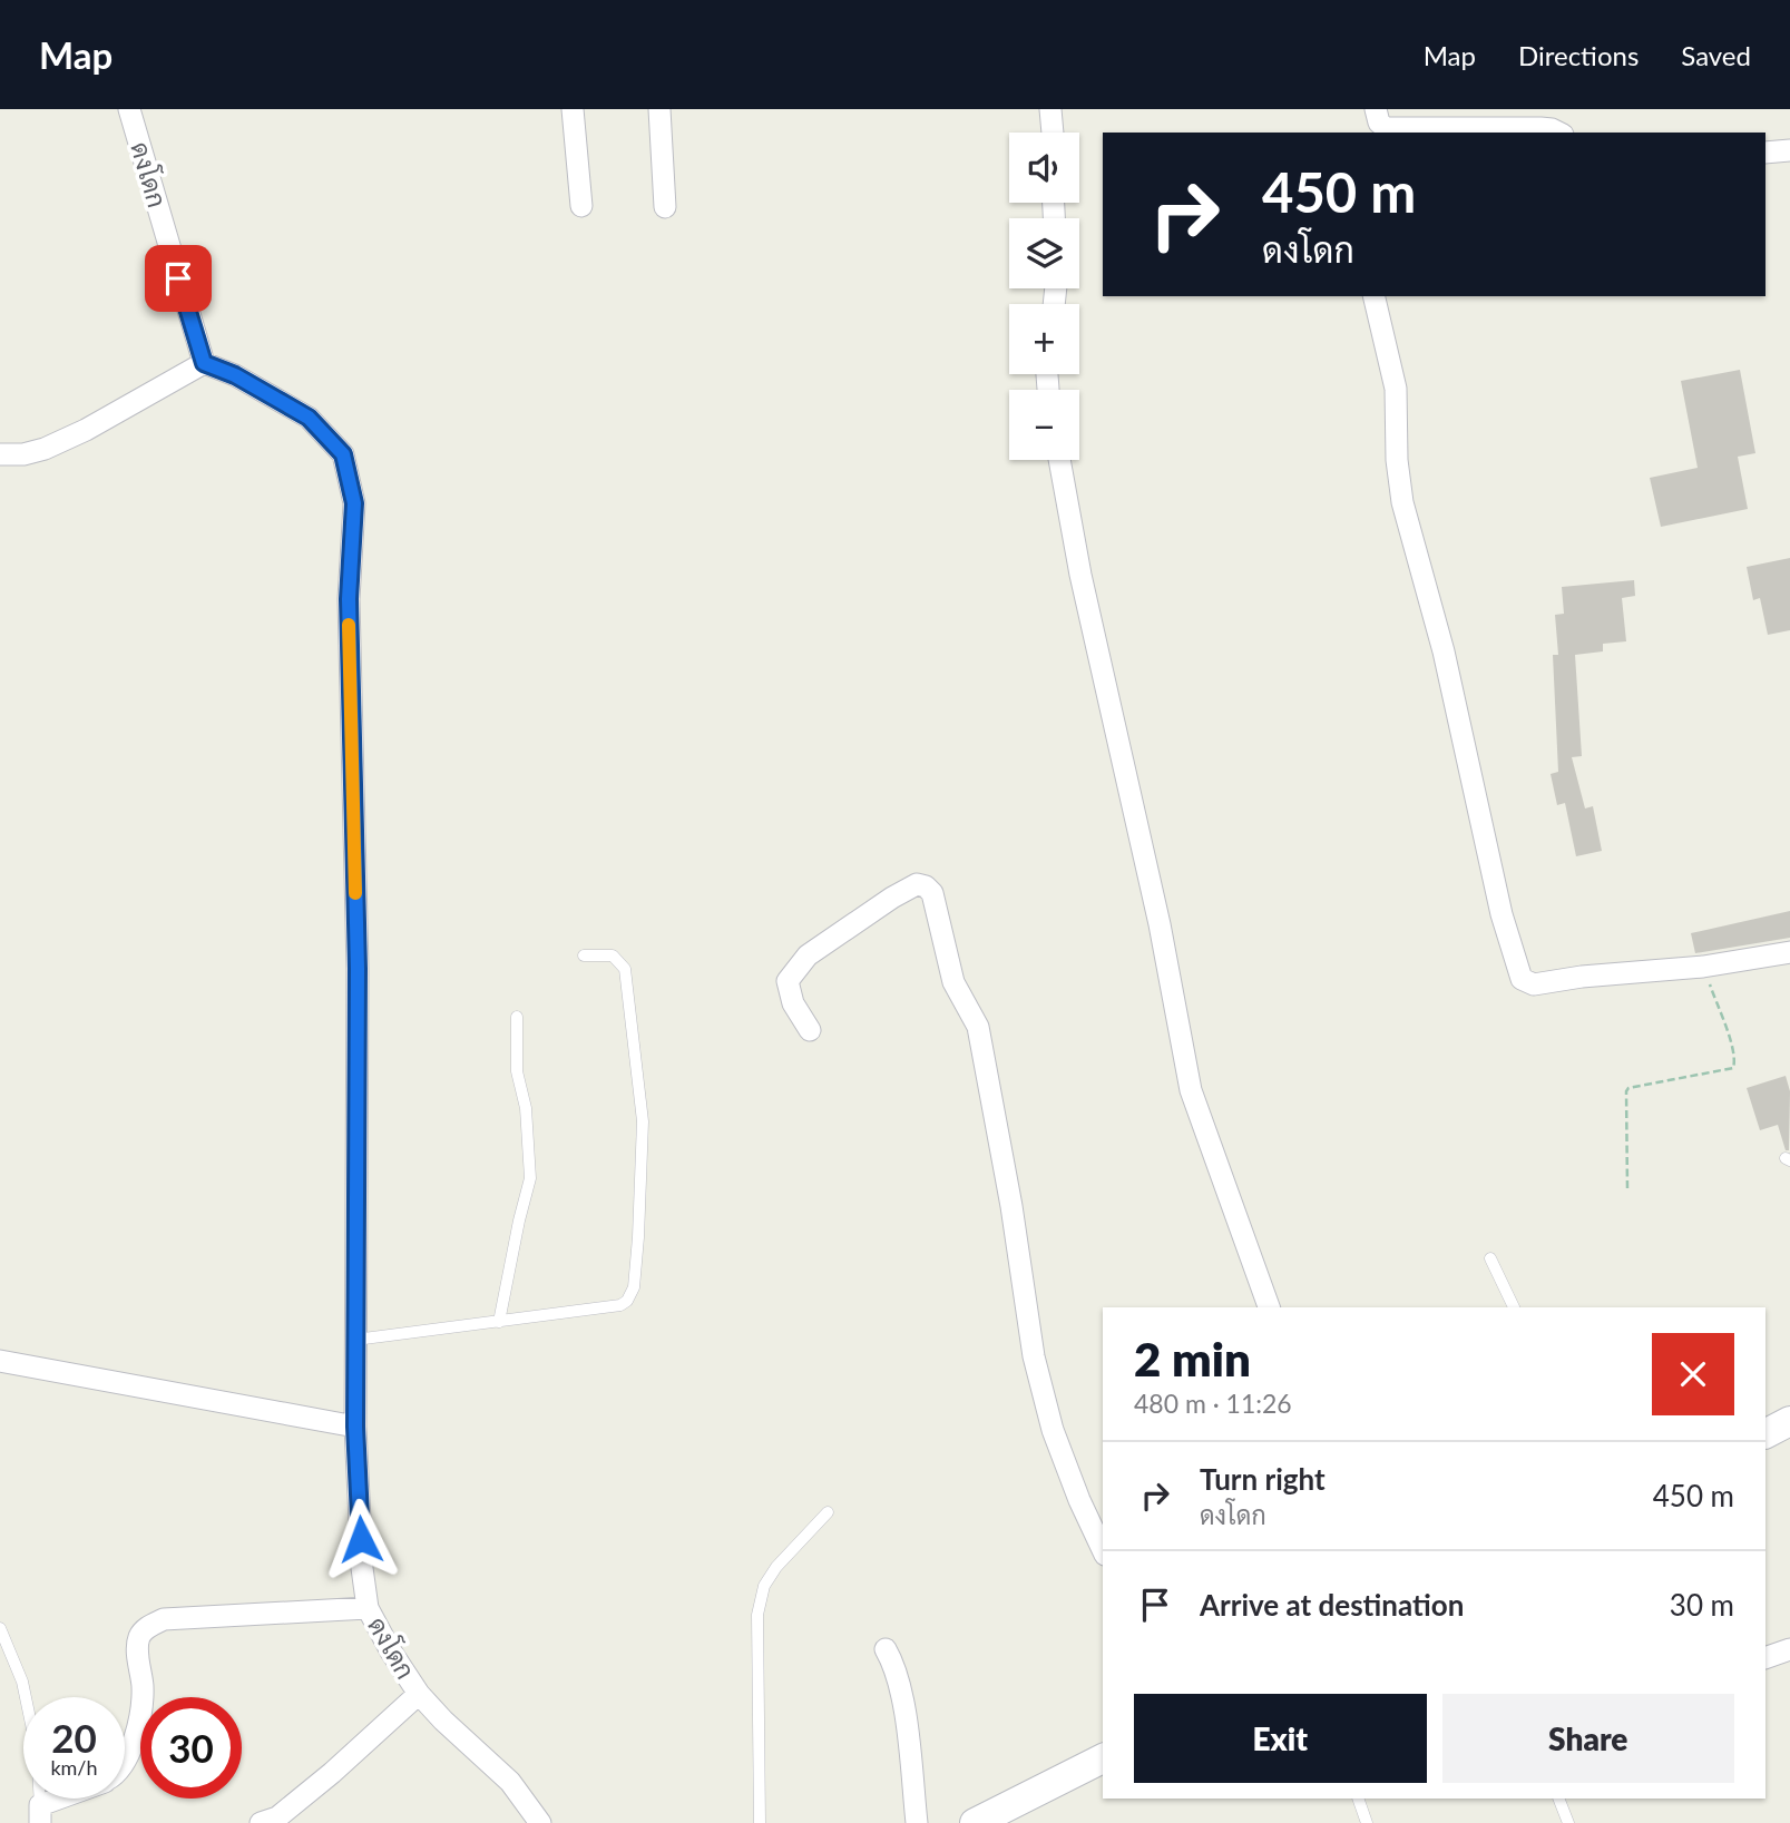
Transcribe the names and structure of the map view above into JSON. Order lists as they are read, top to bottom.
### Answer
{
  "streets": {
    "street": ["ดงโดก"]
  },
  "page": {
    "header": "Map",
    "nav": ["Map", "Directions", "Saved"],
    "map_buttons": ["+", "−"],
    "turn": ["450 m", "ดงโดก"],
    "heading": ["2 min", "480 m · 11:26"],
    "list": [
      {
        "name": "Turn right",
        "note": "ดงโดก",
        "value": "450 m"
      },
      {
        "name": "Arrive at destination",
        "value": "30 m"
      }
    ],
    "buttons": ["Exit", "Share"],
    "speed": "20 km/h",
    "limit": "30"
  }
}
